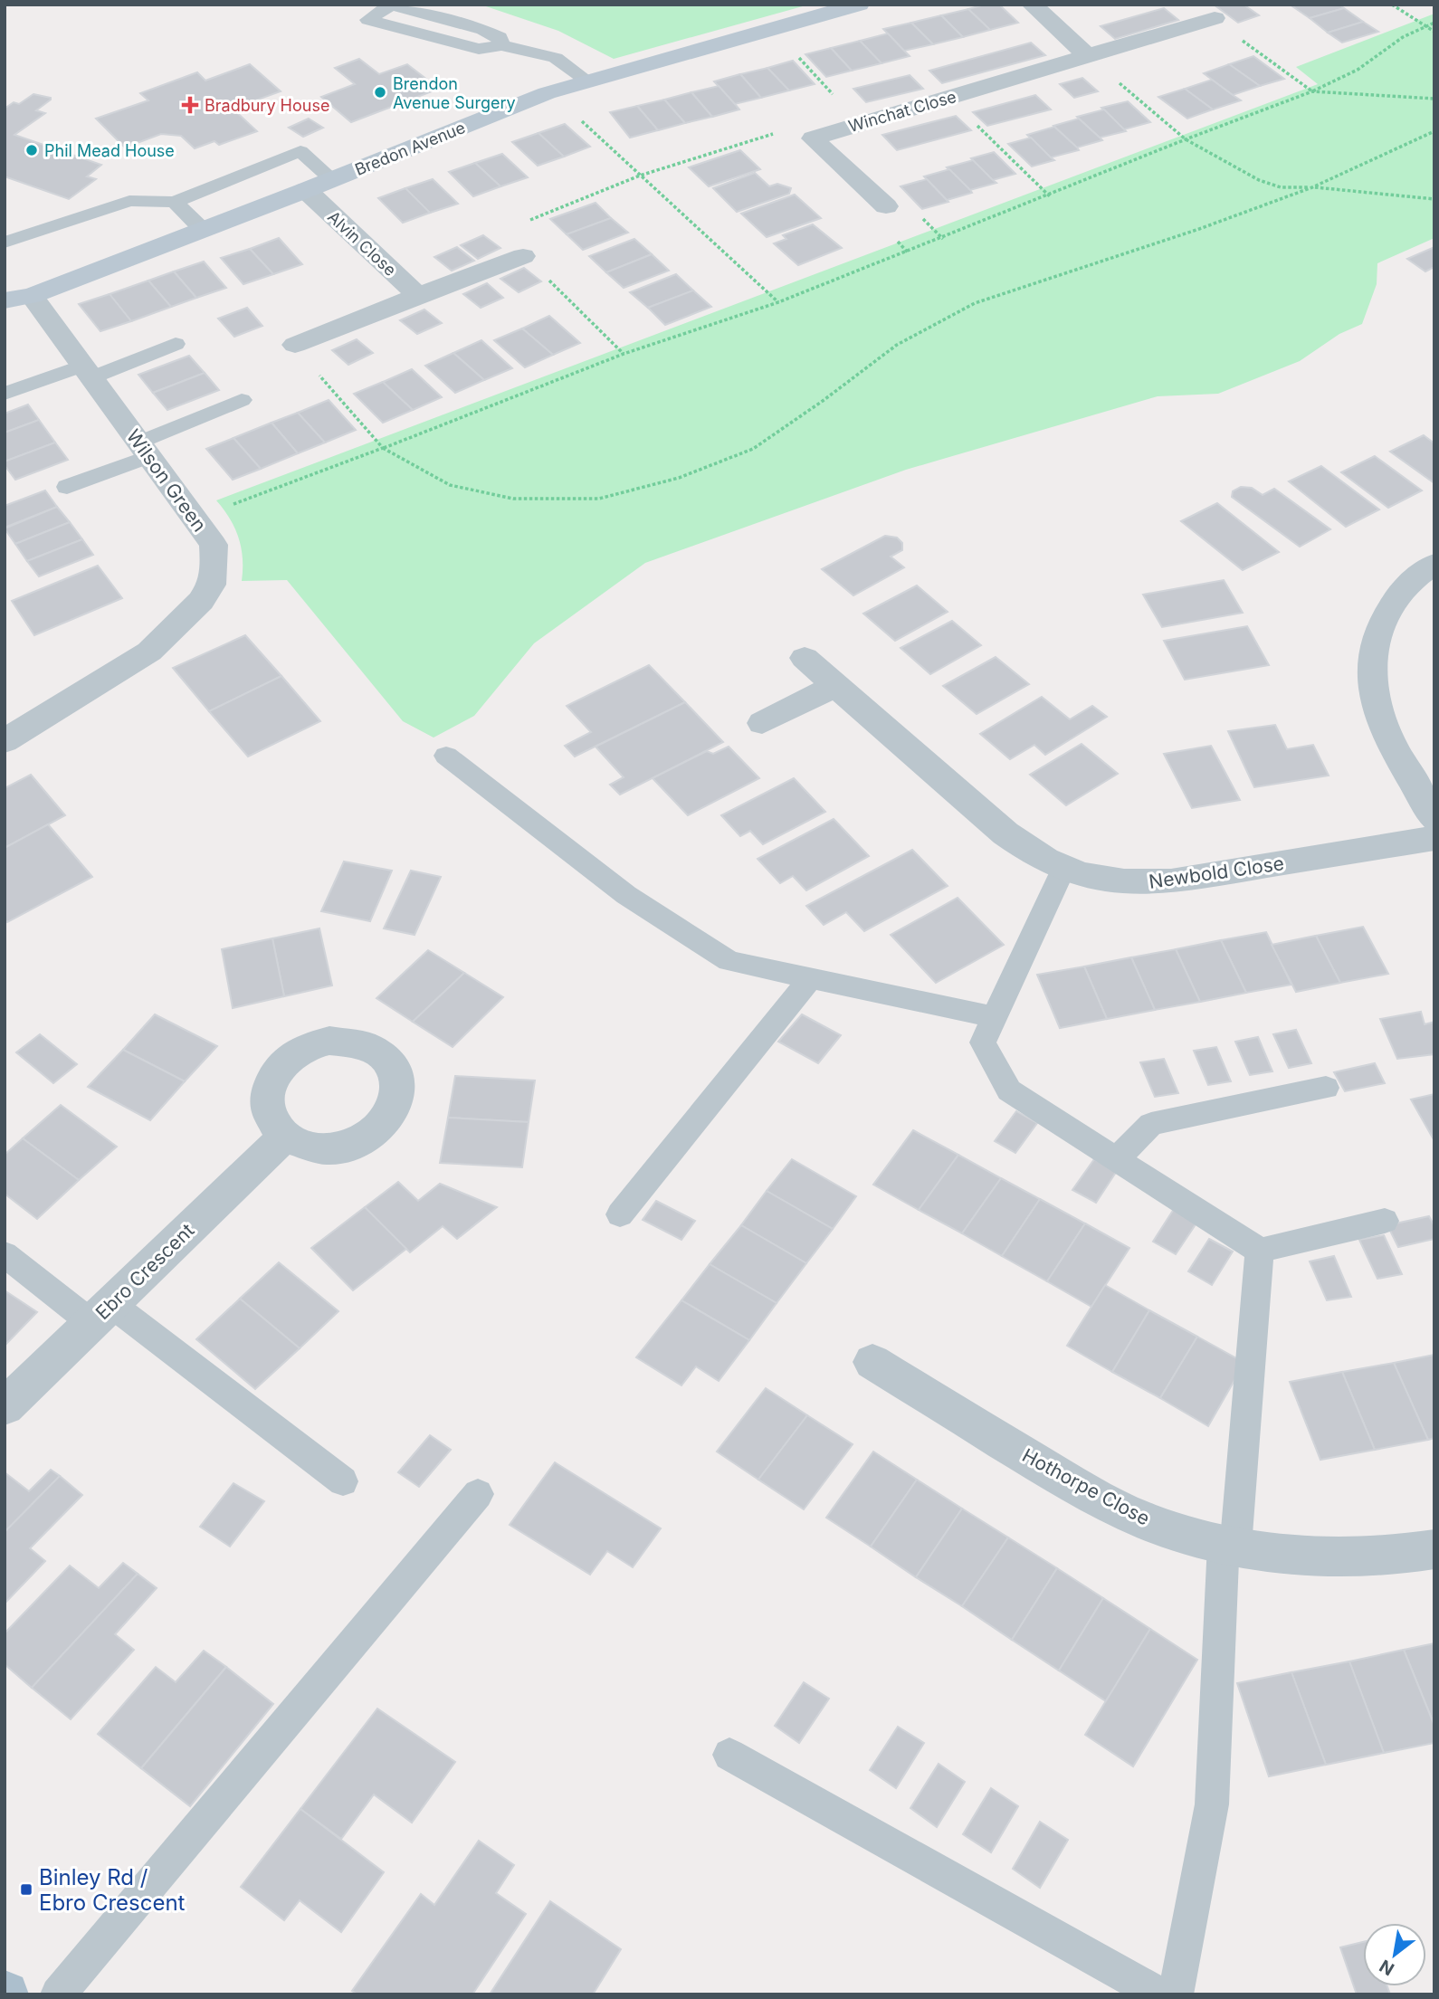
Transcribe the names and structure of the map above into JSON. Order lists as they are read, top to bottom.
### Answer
{
  "streets": {
    "street": [
      "Winchat Close",
      "Bredon Avenue",
      "Alvin Close",
      "Wilson Green",
      "Newbold Close",
      "Ebro Crescent",
      "Hothorpe Close"
    ]
  },
  "crossings": [
    ["Bredon Avenue", "Alvin Close"],
    ["Bredon Avenue", "Wilson Green"]
  ],
  "places": {
    "other": ["Brendon Avenue Surgery", "Phil Mead House"],
    "health": ["Bradbury House"],
    "transit": ["Binley Rd / Ebro Crescent"]
  },
  "north": "bottom left"
}
